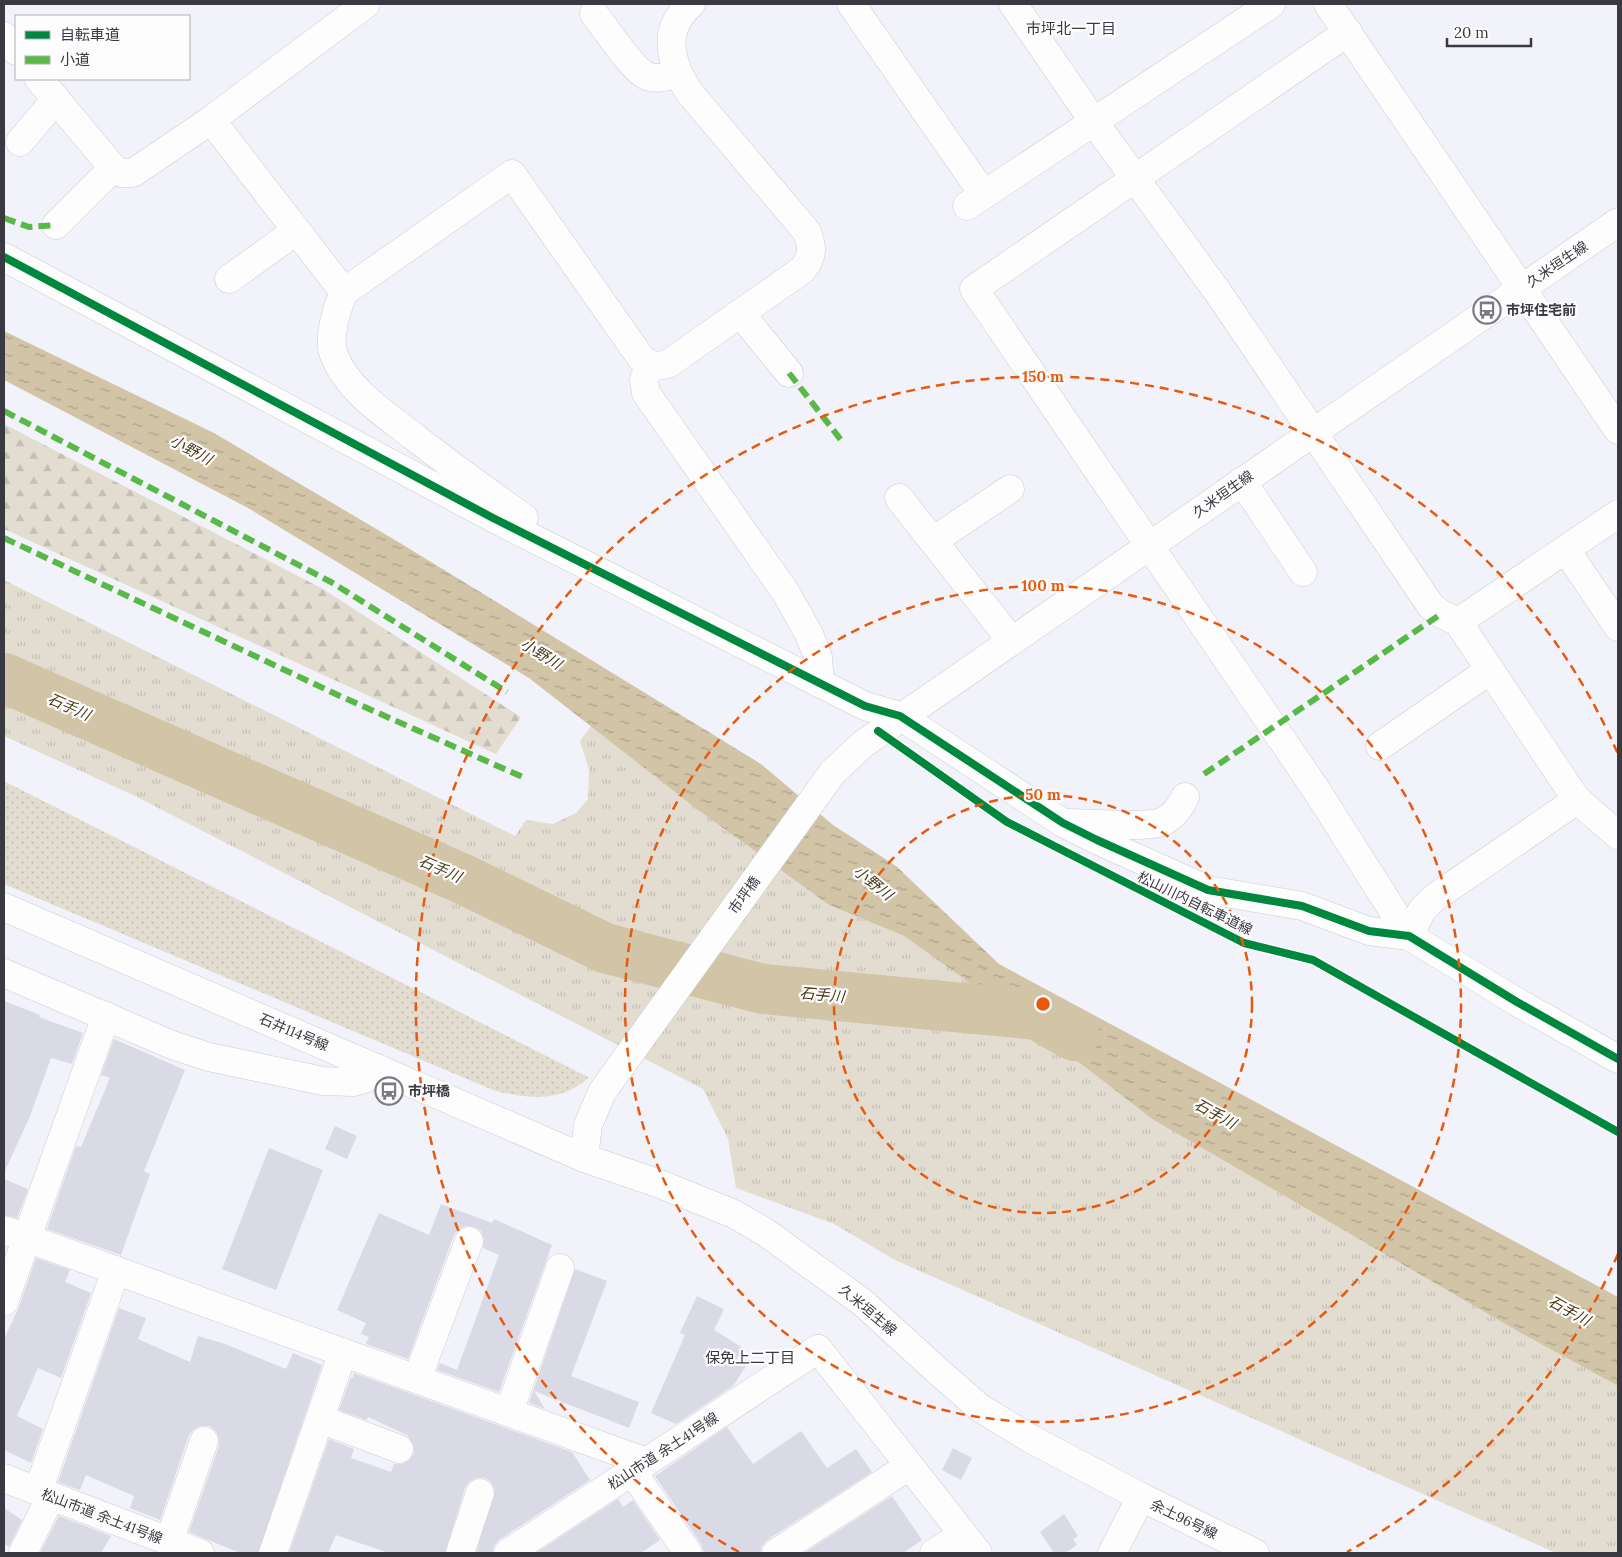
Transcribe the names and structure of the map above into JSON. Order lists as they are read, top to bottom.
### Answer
{
  "streets": {
    "street": [
      "久米垣生線",
      "市坪橋",
      "石井114号線",
      "松山市道 余土41号線",
      "余土96号線"
    ],
    "cycle path": ["松山川内自転車道線"]
  },
  "crossings": [
    ["久米垣生線", "市坪橋"],
    ["久米垣生線", "石井114号線"],
    ["久米垣生線", "余土96号線"],
    ["市坪橋", "石井114号線"]
  ],
  "districts": ["市坪北一丁目", "保免上二丁目"],
  "water": ["小野川", "石手川"],
  "places": {
    "bus stop": ["市坪住宅前", "市坪橋"]
  },
  "legend": ["自転車道", "小道"],
  "scale_bar": "20 m",
  "rings": ["150 m", "100 m", "50 m"]
}
